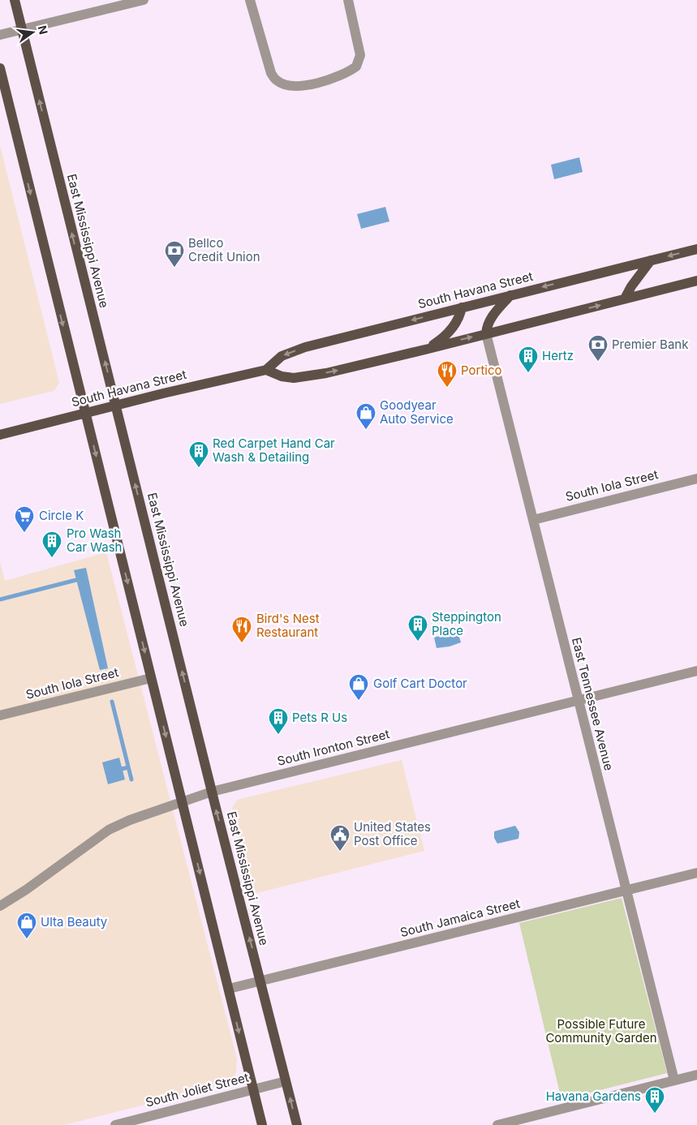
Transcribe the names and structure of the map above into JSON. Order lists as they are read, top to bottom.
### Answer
{
  "streets": {
    "main road": ["East Mississippi Avenue", "South Havana Street"],
    "street": [
      "South Iola Street",
      "East Tennessee Avenue",
      "South Ironton Street",
      "South Jamaica Street",
      "South Joliet Street"
    ]
  },
  "crossings": [
    ["East Mississippi Avenue", "South Havana Street"],
    ["East Mississippi Avenue", "South Ironton Street"],
    ["East Mississippi Avenue", "South Jamaica Street"],
    ["East Mississippi Avenue", "South Joliet Street"],
    ["South Iola Street", "East Tennessee Avenue"],
    ["East Tennessee Avenue", "South Ironton Street"],
    ["East Tennessee Avenue", "South Jamaica Street"]
  ],
  "parks": ["Possible Future Community Garden"],
  "places": {
    "bank": ["Bellco Credit Union", "Premier Bank"],
    "building": [
      "Hertz",
      "Red Carpet Hand Car Wash & Detailing",
      "Pro Wash Car Wash",
      "Steppington Place",
      "Pets R Us",
      "Havana Gardens"
    ],
    "restaurant": ["Portico", "Bird's Nest Restaurant"],
    "shop": ["Goodyear Auto Service", "Golf Cart Doctor", "Ulta Beauty"],
    "supermarket": ["Circle K"],
    "public building": ["United States Post Office"]
  },
  "north": "right"
}
